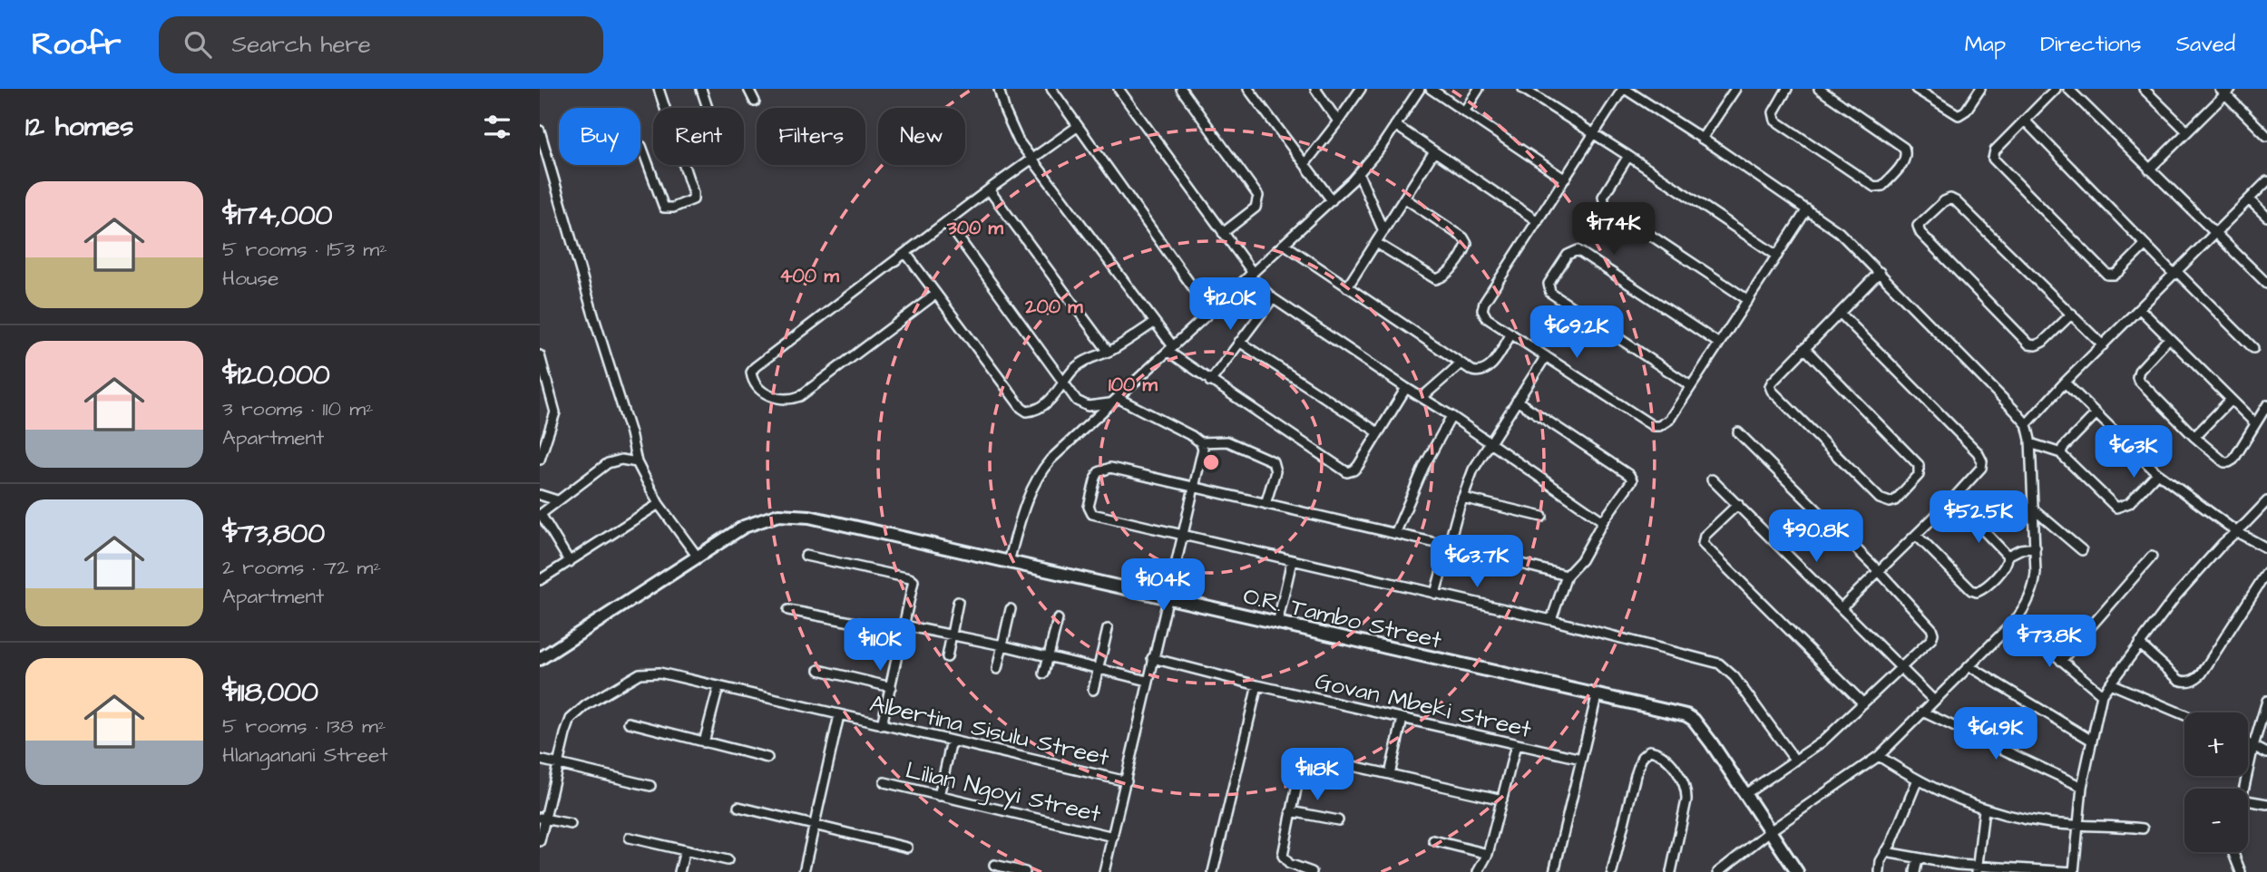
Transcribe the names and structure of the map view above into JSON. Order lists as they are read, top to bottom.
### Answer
{
  "streets": {
    "street": [
      "O.R. Tambo Street",
      "Govan Mbeki Street",
      "Albertina Sisulu Street",
      "Lilian Ngoyi Street"
    ]
  },
  "page": {
    "header": "Roofr",
    "search": "Search here",
    "nav": ["Map", "Directions", "Saved"],
    "heading": "12 homes",
    "chip": [
      "Buy",
      "Rent",
      "Filters",
      "New"
    ],
    "list": [
      {
        "name": "$174,000",
        "note": "5 rooms · 153 m² · House"
      },
      {
        "name": "$120,000",
        "note": "3 rooms · 110 m² · Apartment"
      },
      {
        "name": "$73,800",
        "note": "2 rooms · 72 m² · Apartment"
      },
      {
        "name": "$118,000",
        "note": "5 rooms · 138 m² · Hlanganani Street"
      }
    ],
    "price": [
      "$174K",
      "$120K",
      "$69.2K",
      "$63K",
      "$52.5K",
      "$90.8K",
      "$63.7K",
      "$104K",
      "$73.8K",
      "$110K",
      "$61.9K",
      "$118K"
    ],
    "map_buttons": ["+", "−"]
  },
  "rings": [
    "300 m",
    "400 m",
    "200 m",
    "100 m"
  ]
}
